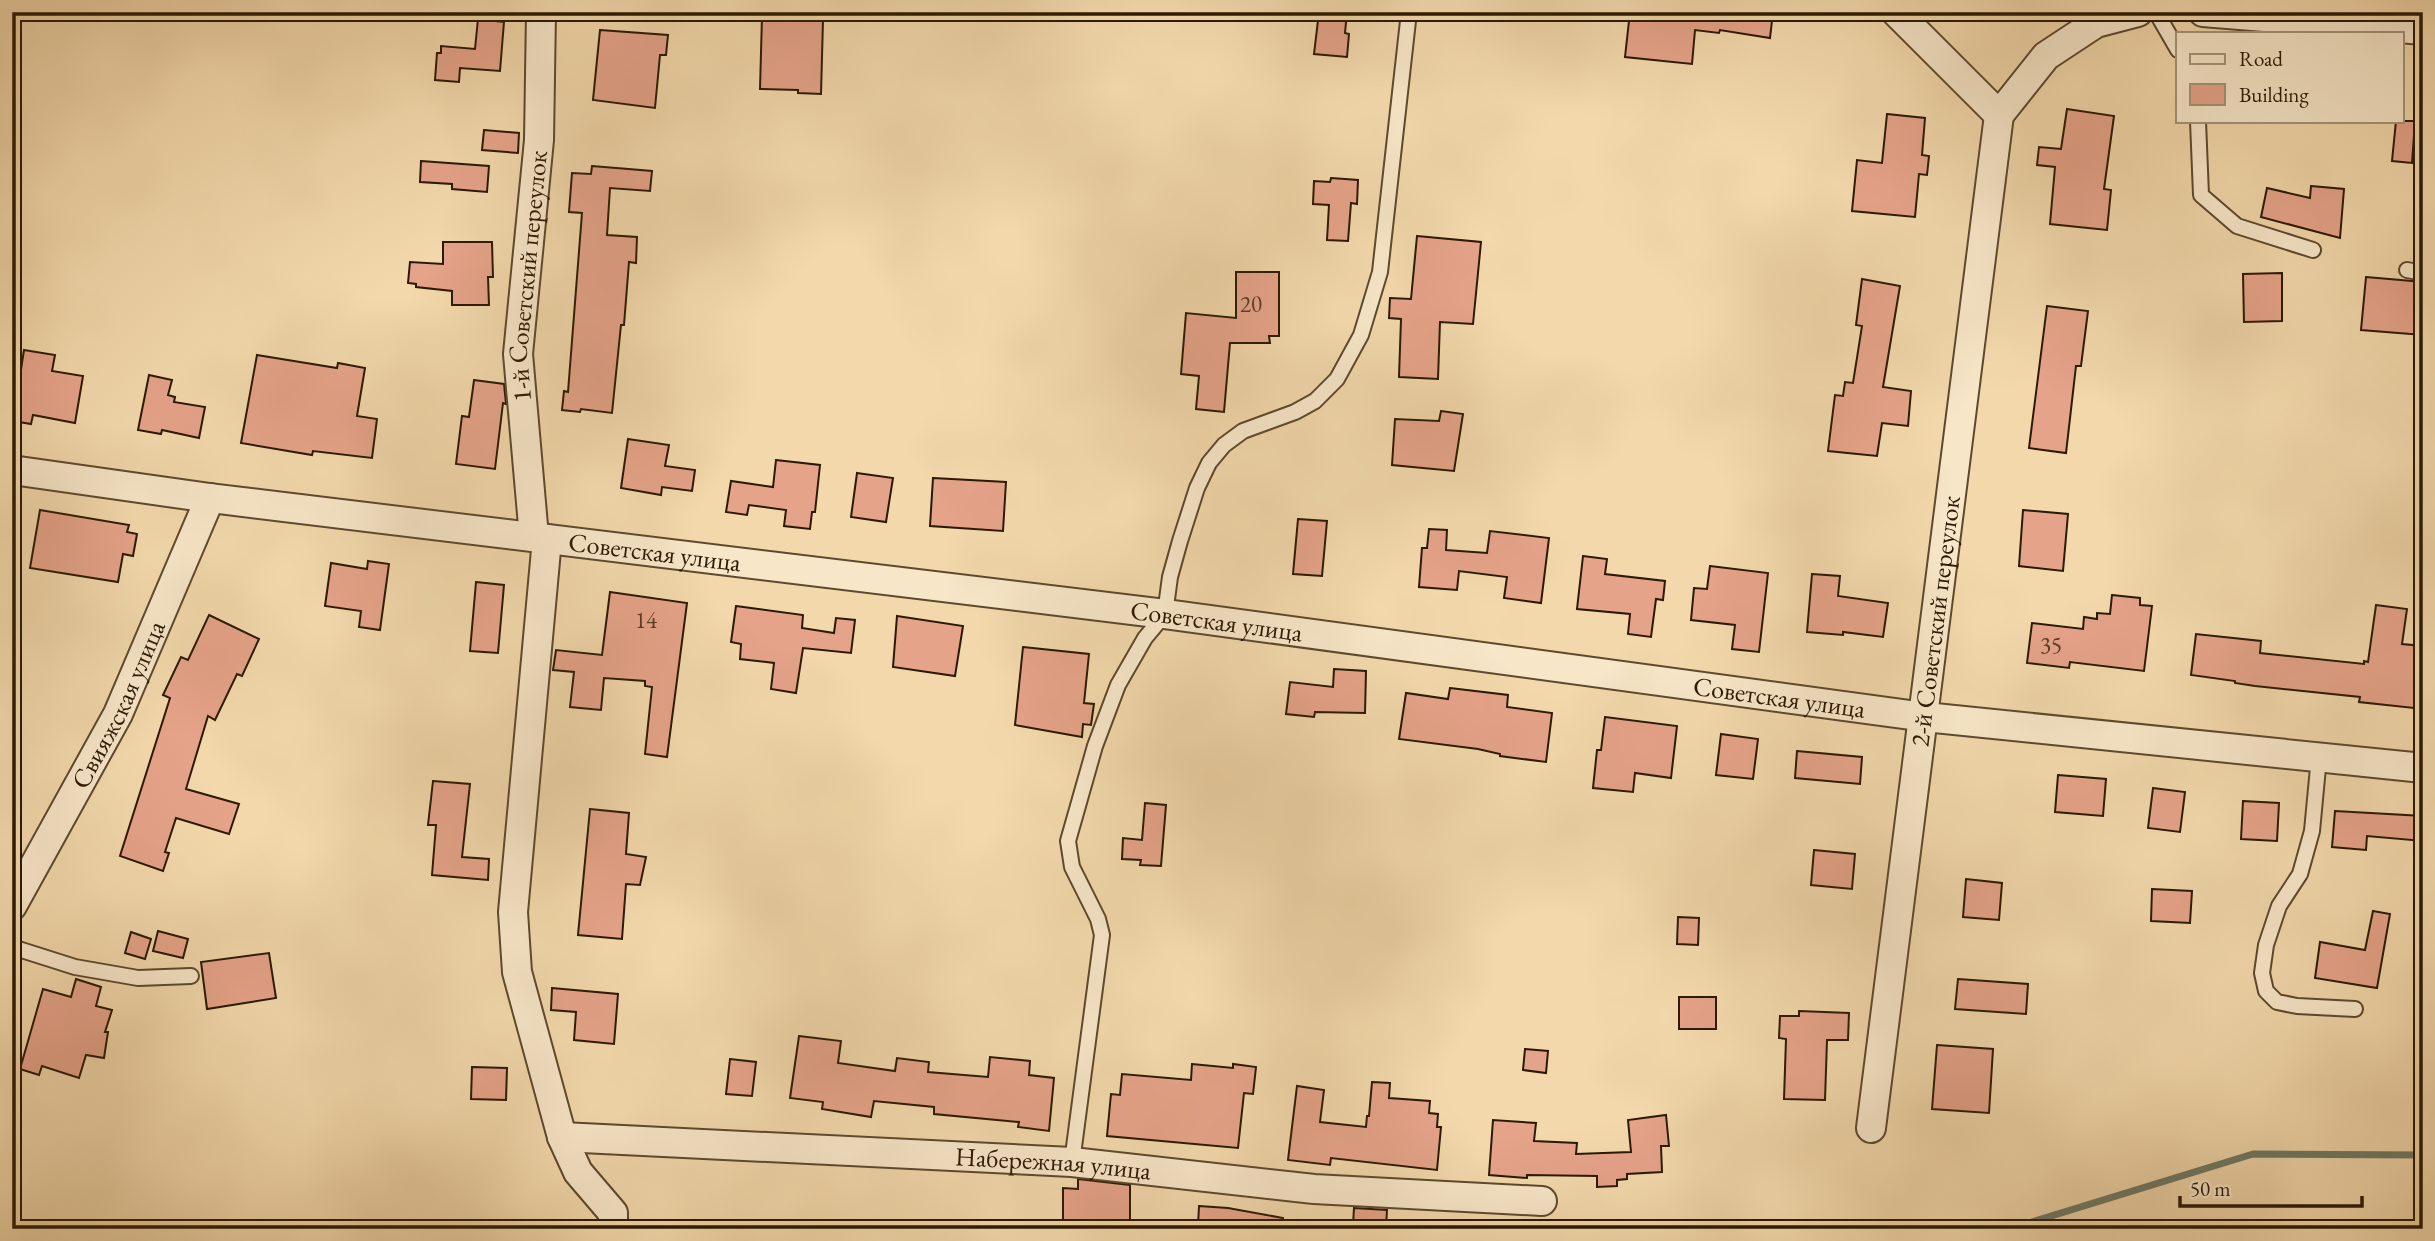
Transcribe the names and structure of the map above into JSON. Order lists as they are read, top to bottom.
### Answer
{
  "streets": {
    "street": [
      "1-й Советский переулок",
      "Советская улица",
      "2-й Советский переулок",
      "Свияжская улица",
      "Набережная улица"
    ]
  },
  "crossings": [
    ["1-й Советский переулок", "Советская улица"],
    ["1-й Советский переулок", "Набережная улица"],
    ["Советская улица", "2-й Советский переулок"],
    ["Советская улица", "Свияжская улица"]
  ],
  "house_numbers": ["20", "14", "35"],
  "legend": ["Road", "Building"],
  "scale_bar": "50 m"
}
